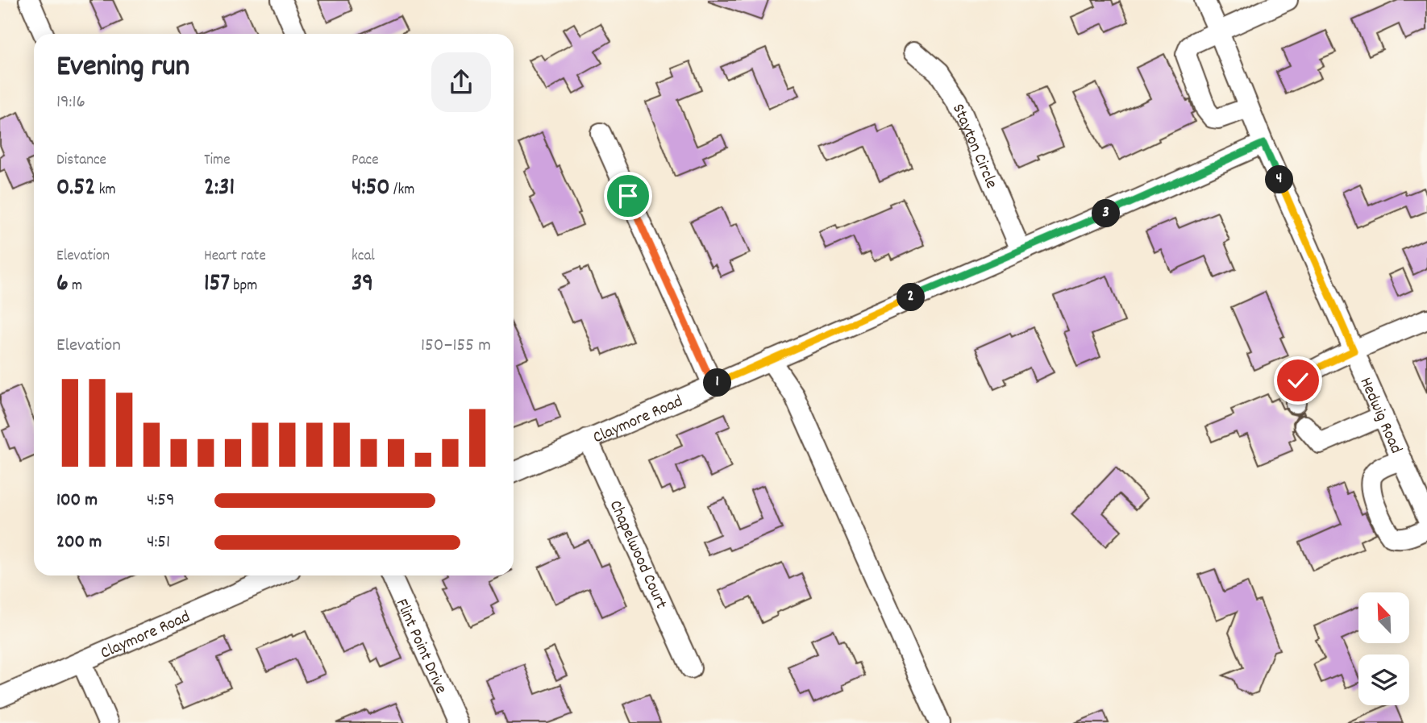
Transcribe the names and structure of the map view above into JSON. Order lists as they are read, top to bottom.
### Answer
{
  "streets": {
    "street": [
      "Stayton Circle",
      "Hedwig Road",
      "Claymore Road",
      "Chapelwood Court",
      "Flint Point Drive"
    ]
  },
  "crossings": [
    ["Stayton Circle", "Claymore Road"],
    ["Hedwig Road", "Claymore Road"],
    ["Claymore Road", "Chapelwood Court"]
  ],
  "north": "top left",
  "page": {
    "heading": ["Evening run", "19:16"],
    "stats": [
      ["Distance", "0.52 km"],
      ["Time", "2:31"],
      ["Pace", "4:50 /km"],
      ["Elevation", "6 m"],
      ["Heart rate", "157 bpm"],
      ["kcal", "39"]
    ],
    "pins": [
      "4",
      "3",
      "2",
      "1"
    ],
    "chart": ["Elevation", "150–155 m"],
    "list": [
      {
        "name": "100 m",
        "note": "4:59"
      },
      {
        "name": "200 m",
        "note": "4:51"
      }
    ]
  }
}
